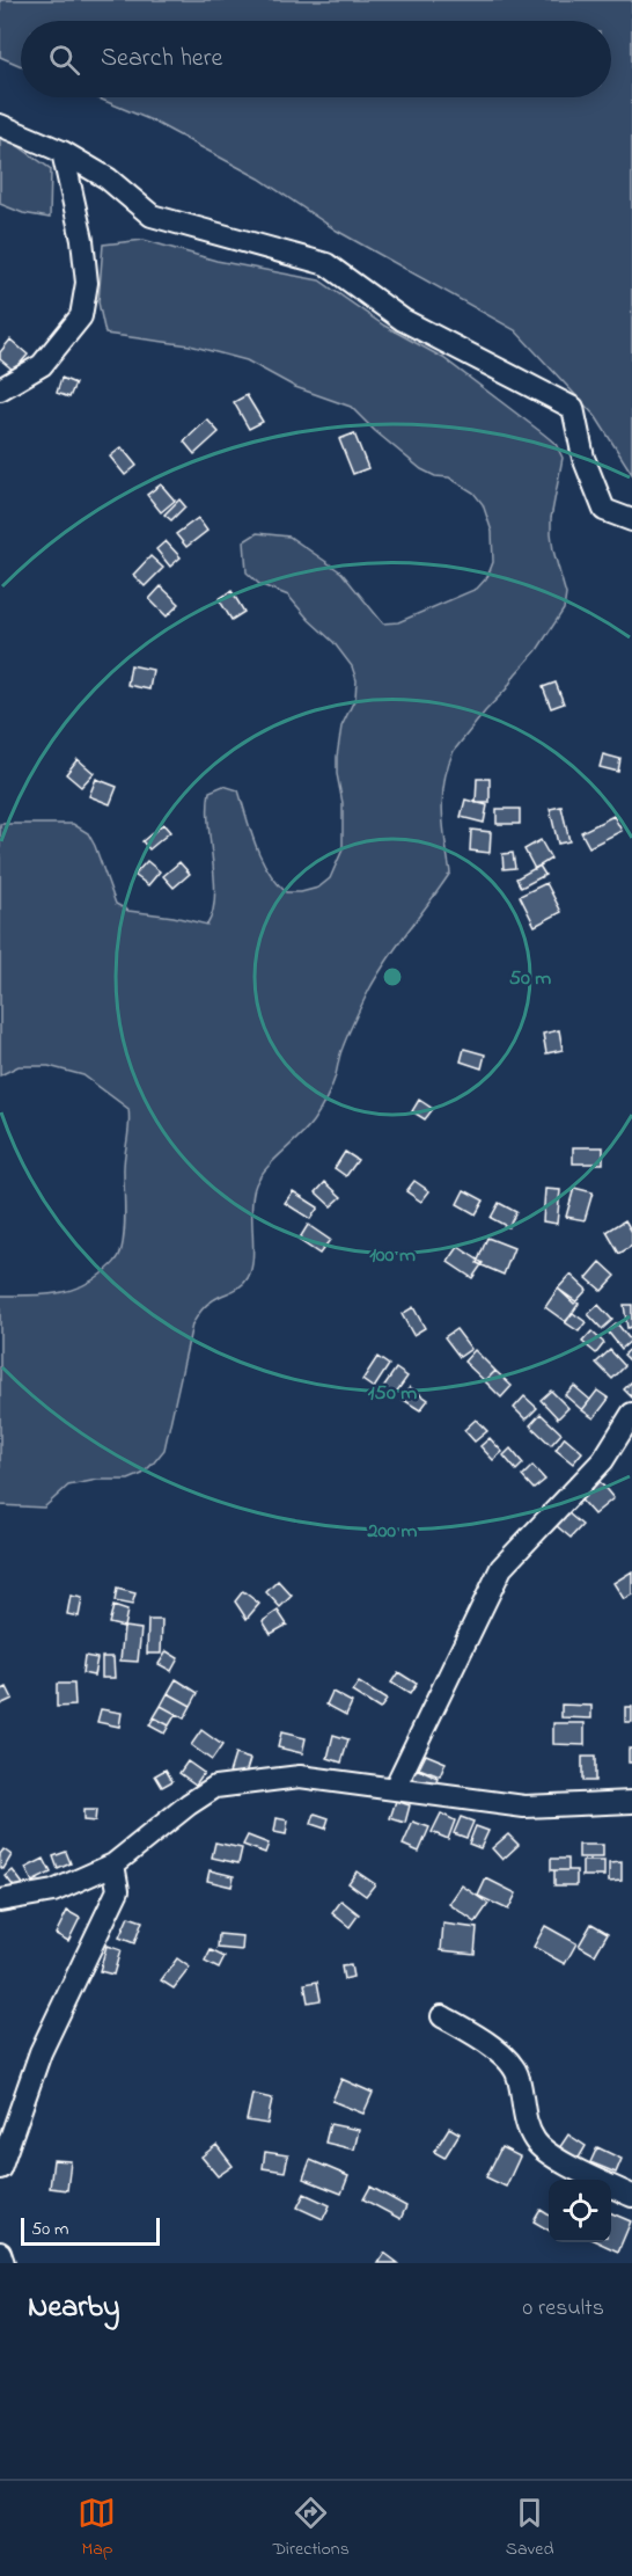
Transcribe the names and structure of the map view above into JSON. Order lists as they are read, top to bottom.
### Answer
{
  "scale_bar": "50 m",
  "page": {
    "search": "Search here",
    "scale": "50 m",
    "heading": ["Nearby", "0 results"],
    "nav": ["Map", "Directions", "Saved"]
  },
  "rings": [
    "50 m",
    "100 m",
    "150 m",
    "200 m"
  ]
}
